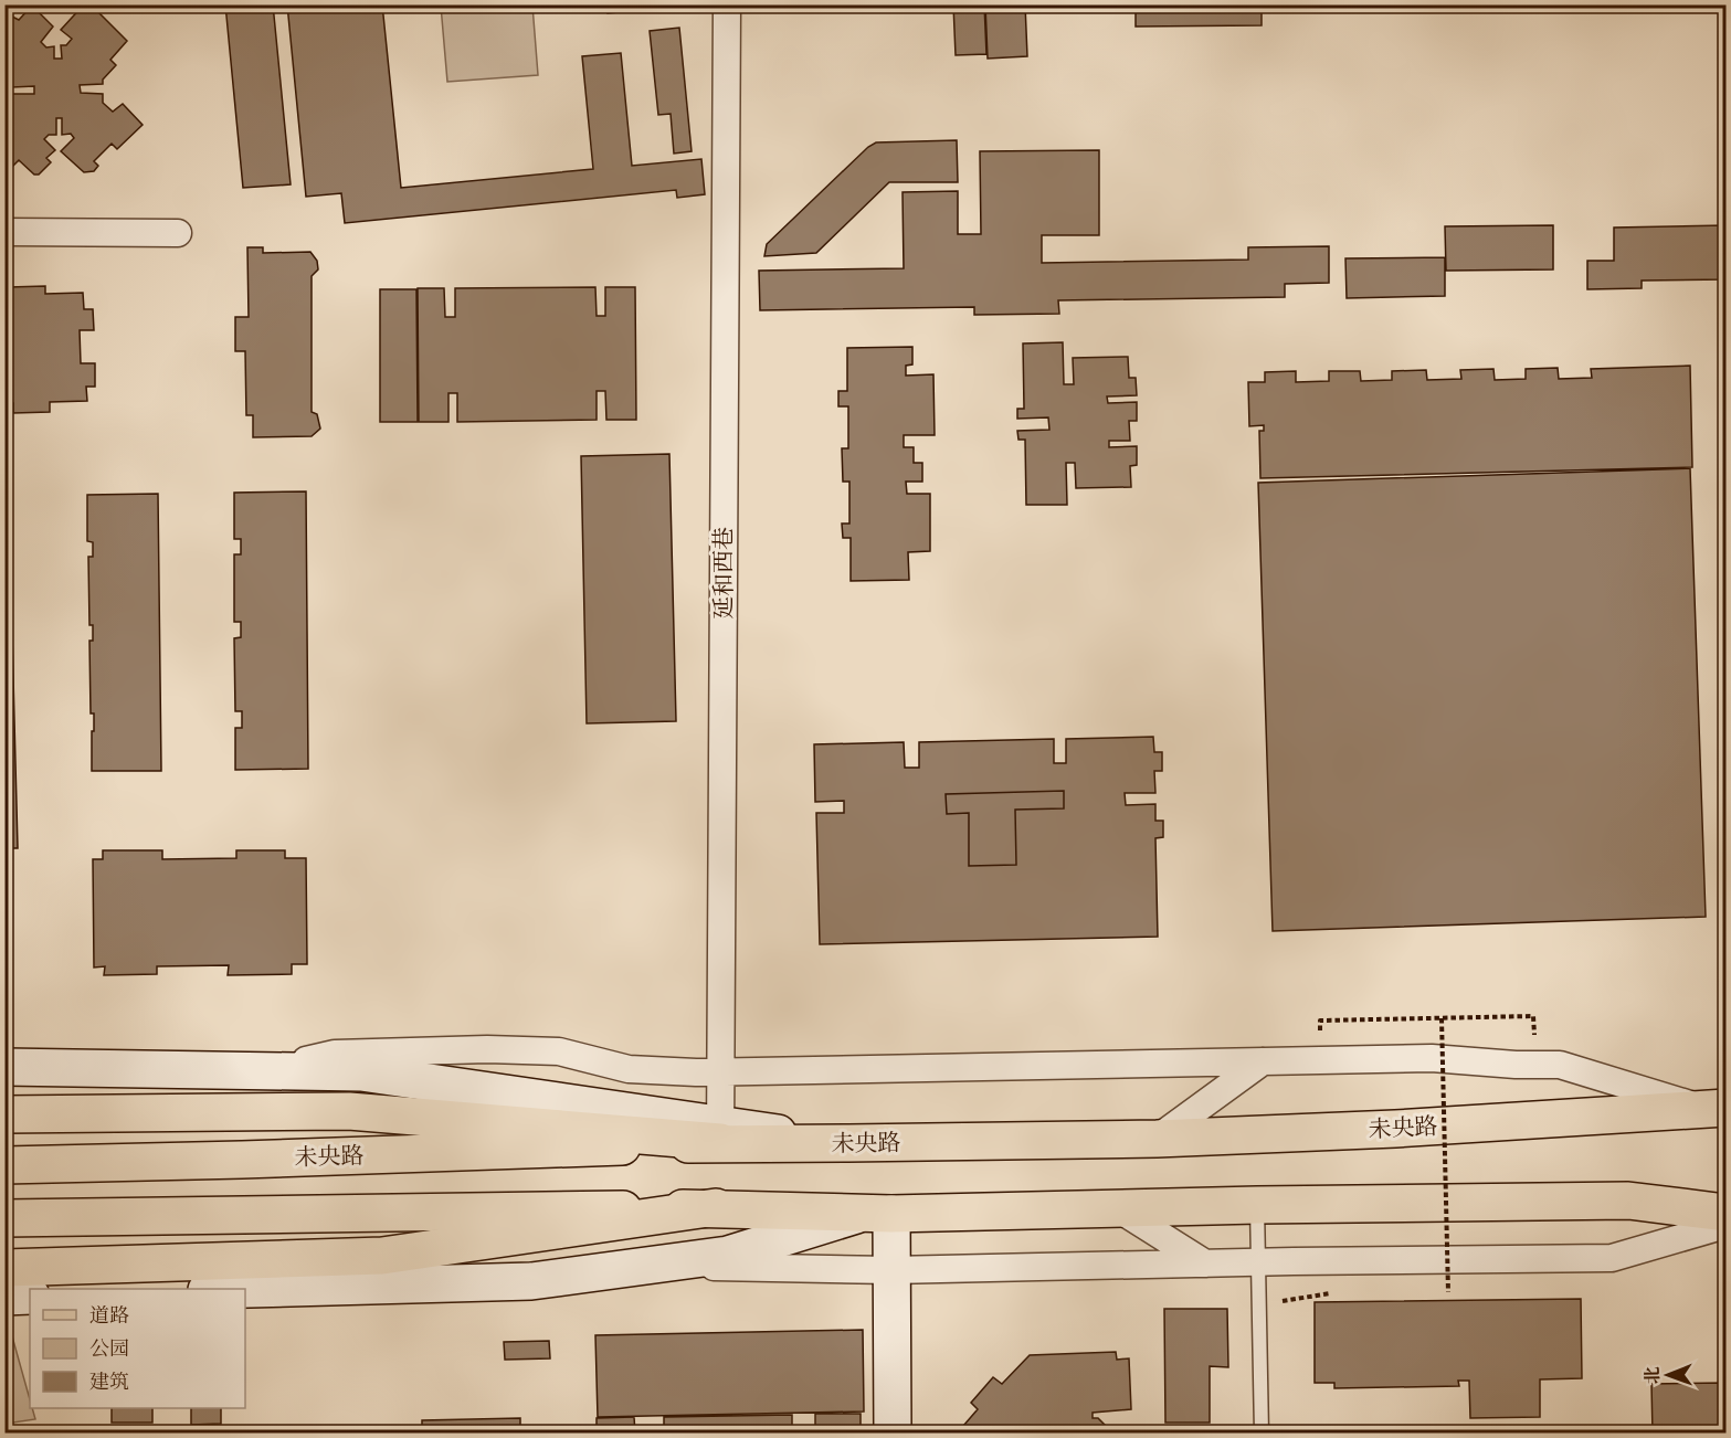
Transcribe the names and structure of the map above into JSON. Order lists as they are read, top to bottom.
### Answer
{
  "streets": {
    "main road": ["未央路"],
    "street": ["延和西巷"]
  },
  "crossings": [
    ["延和西巷", "未央路"]
  ],
  "legend": ["道路", "公园", "建筑"],
  "north": "left"
}
